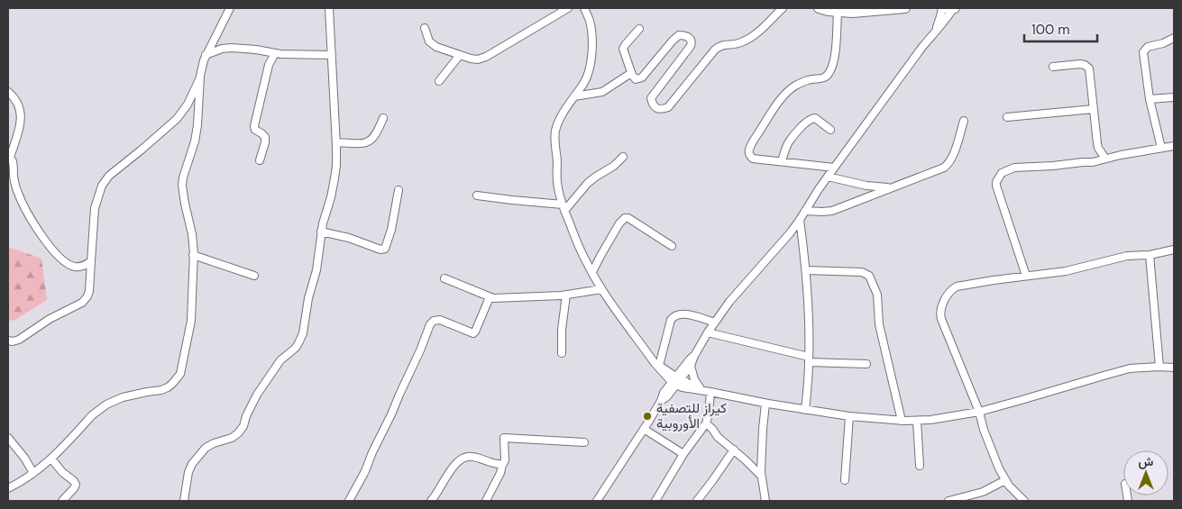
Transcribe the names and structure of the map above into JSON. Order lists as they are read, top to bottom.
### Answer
{
  "places": ["كيراز للتصفية الأوروبية"],
  "scale_bar": "100 m",
  "north": "top"
}
